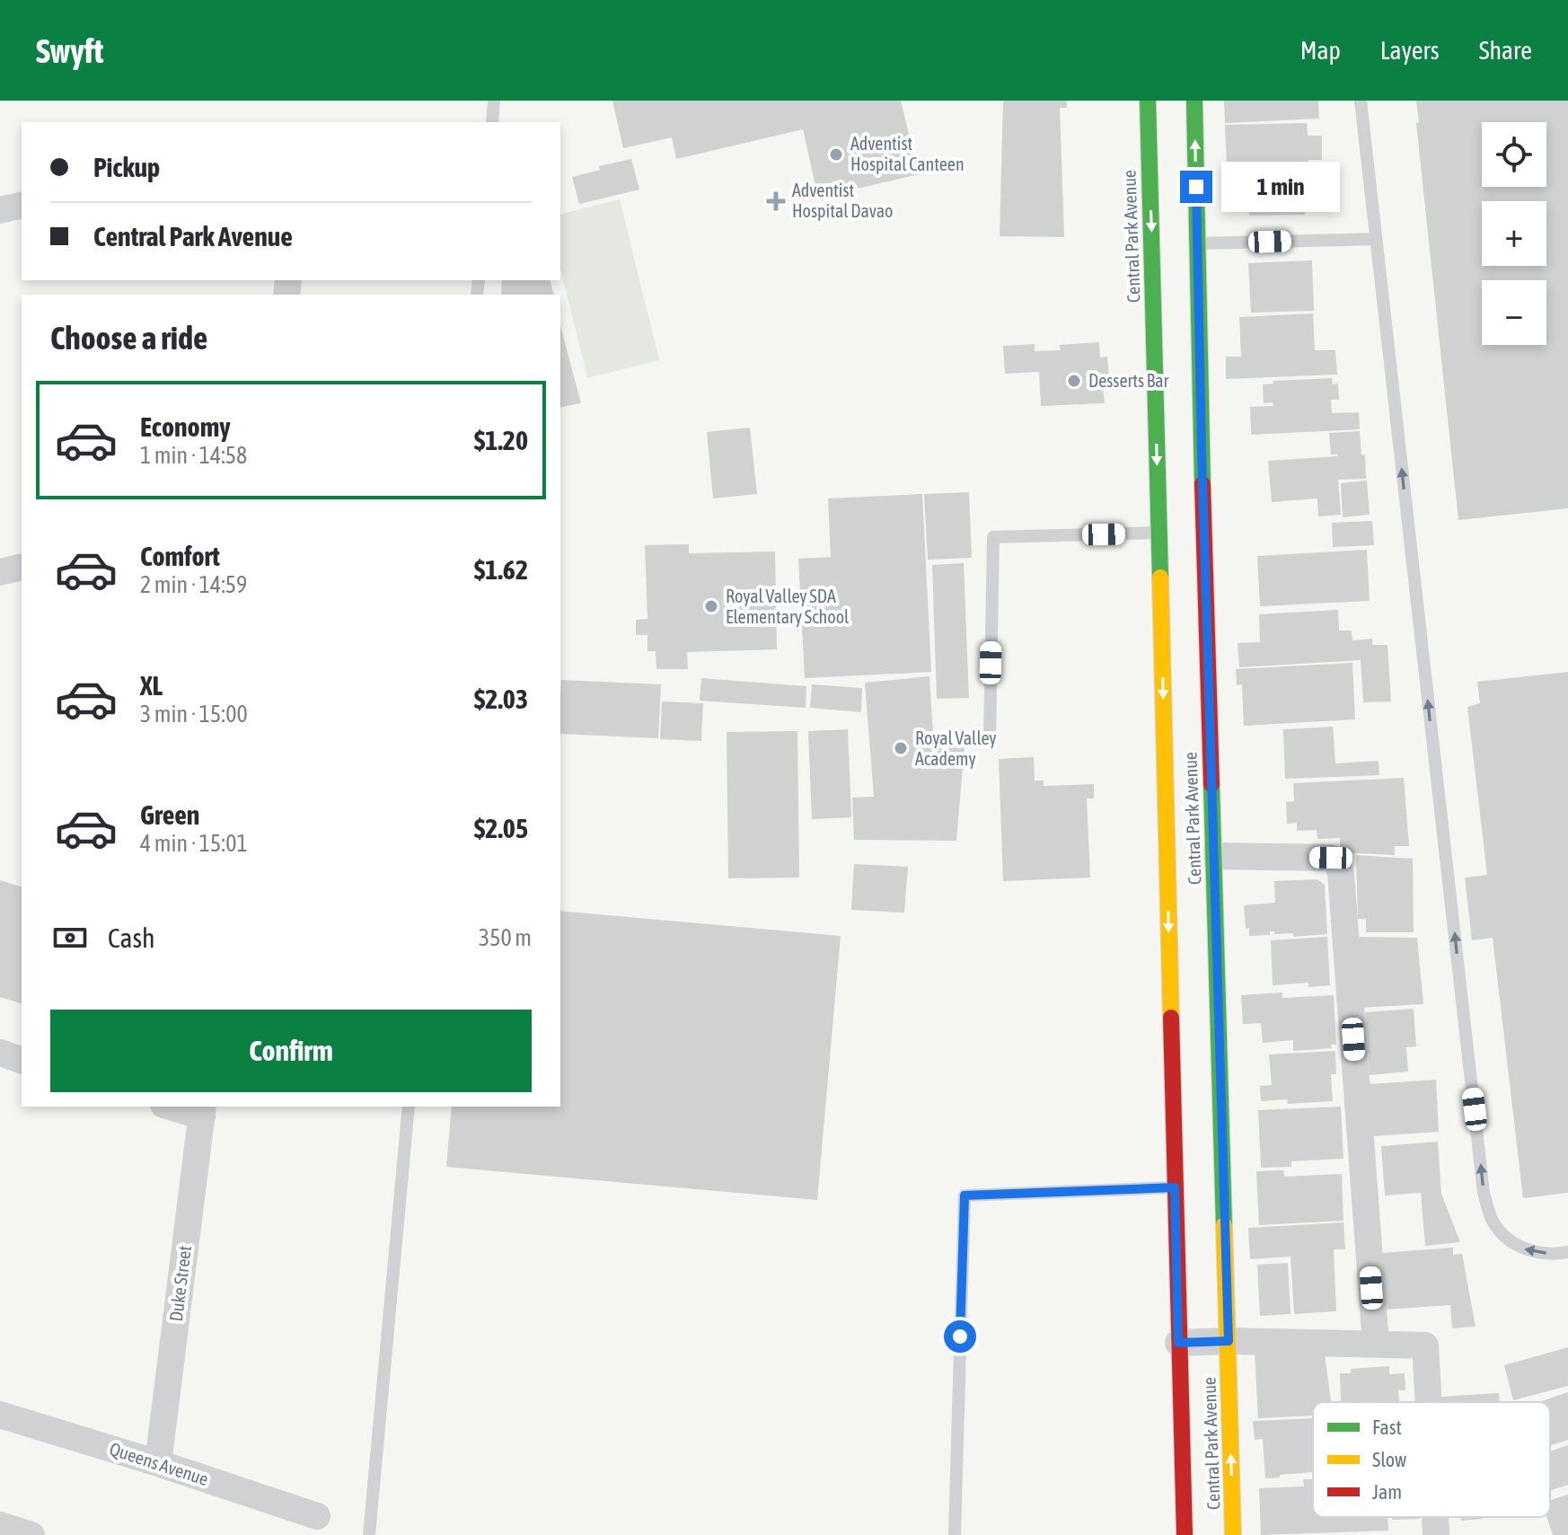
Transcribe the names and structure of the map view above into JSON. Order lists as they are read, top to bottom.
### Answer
{
  "streets": {
    "street": ["Central Park Avenue", "Duke Street", "Queens Avenue"]
  },
  "crossings": [
    ["Duke Street", "Queens Avenue"]
  ],
  "places": {
    "other": [
      "Adventist Hospital Canteen",
      "Desserts Bar",
      "Royal Valley SDA Elementary School",
      "Royal Valley Academy"
    ],
    "health": ["Adventist Hospital Davao"]
  },
  "legend": ["Fast", "Slow", "Jam"],
  "page": {
    "header": "Swyft",
    "nav": ["Map", "Layers", "Share"],
    "map_buttons": ["+", "−"],
    "banner": ["Pickup", "Central Park Avenue"],
    "bubble": "1 min",
    "heading": "Choose a ride",
    "list": [
      {
        "name": "Economy",
        "note": "1 min · 14:58",
        "value": "$1.20"
      },
      {
        "name": "Comfort",
        "note": "2 min · 14:59",
        "value": "$1.62"
      },
      {
        "name": "XL",
        "note": "3 min · 15:00",
        "value": "$2.03"
      },
      {
        "name": "Green",
        "note": "4 min · 15:01",
        "value": "$2.05"
      }
    ],
    "pay": ["Cash", "350 m"],
    "buttons": "Confirm"
  }
}
